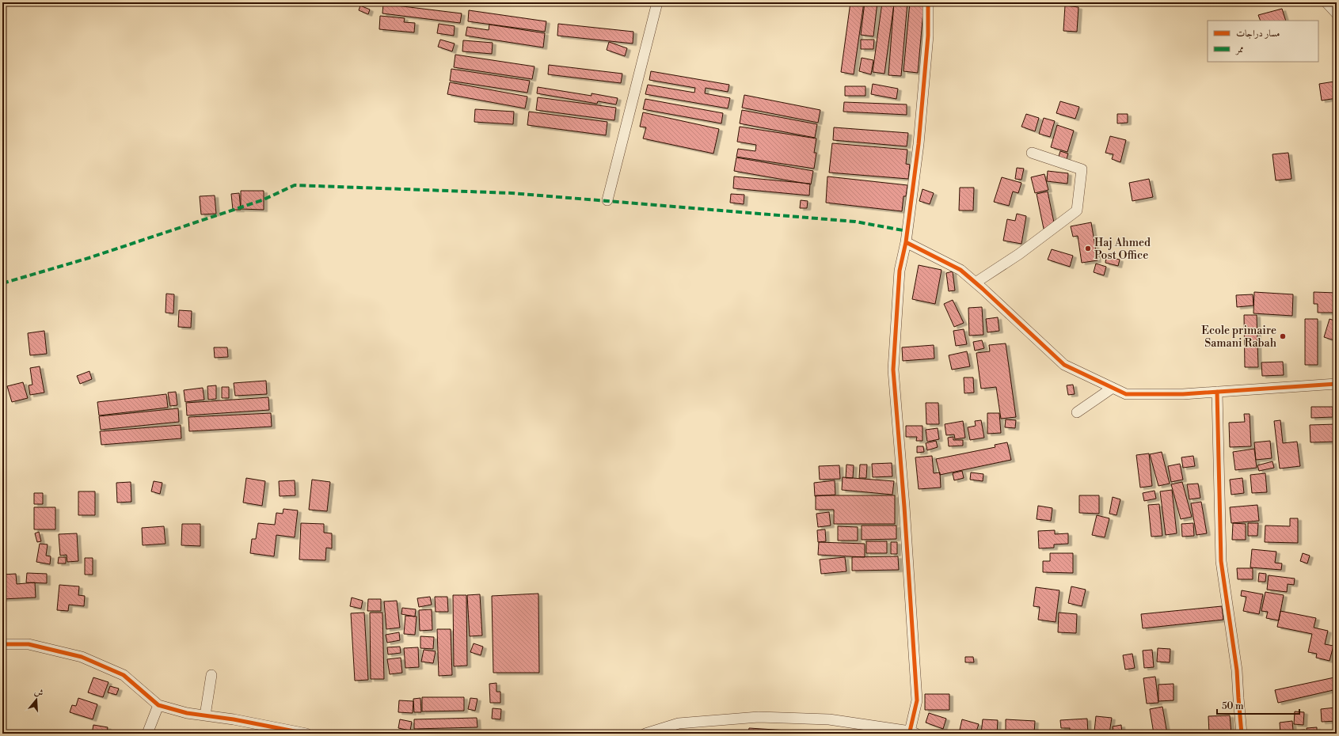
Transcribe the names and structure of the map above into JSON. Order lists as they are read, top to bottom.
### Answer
{
  "places": ["Haj Ahmed Post Office", "Ecole primaire Samani Rabah"],
  "legend": ["مسار دراجات", "ممر"],
  "scale_bar": "50 m",
  "north": "top"
}
